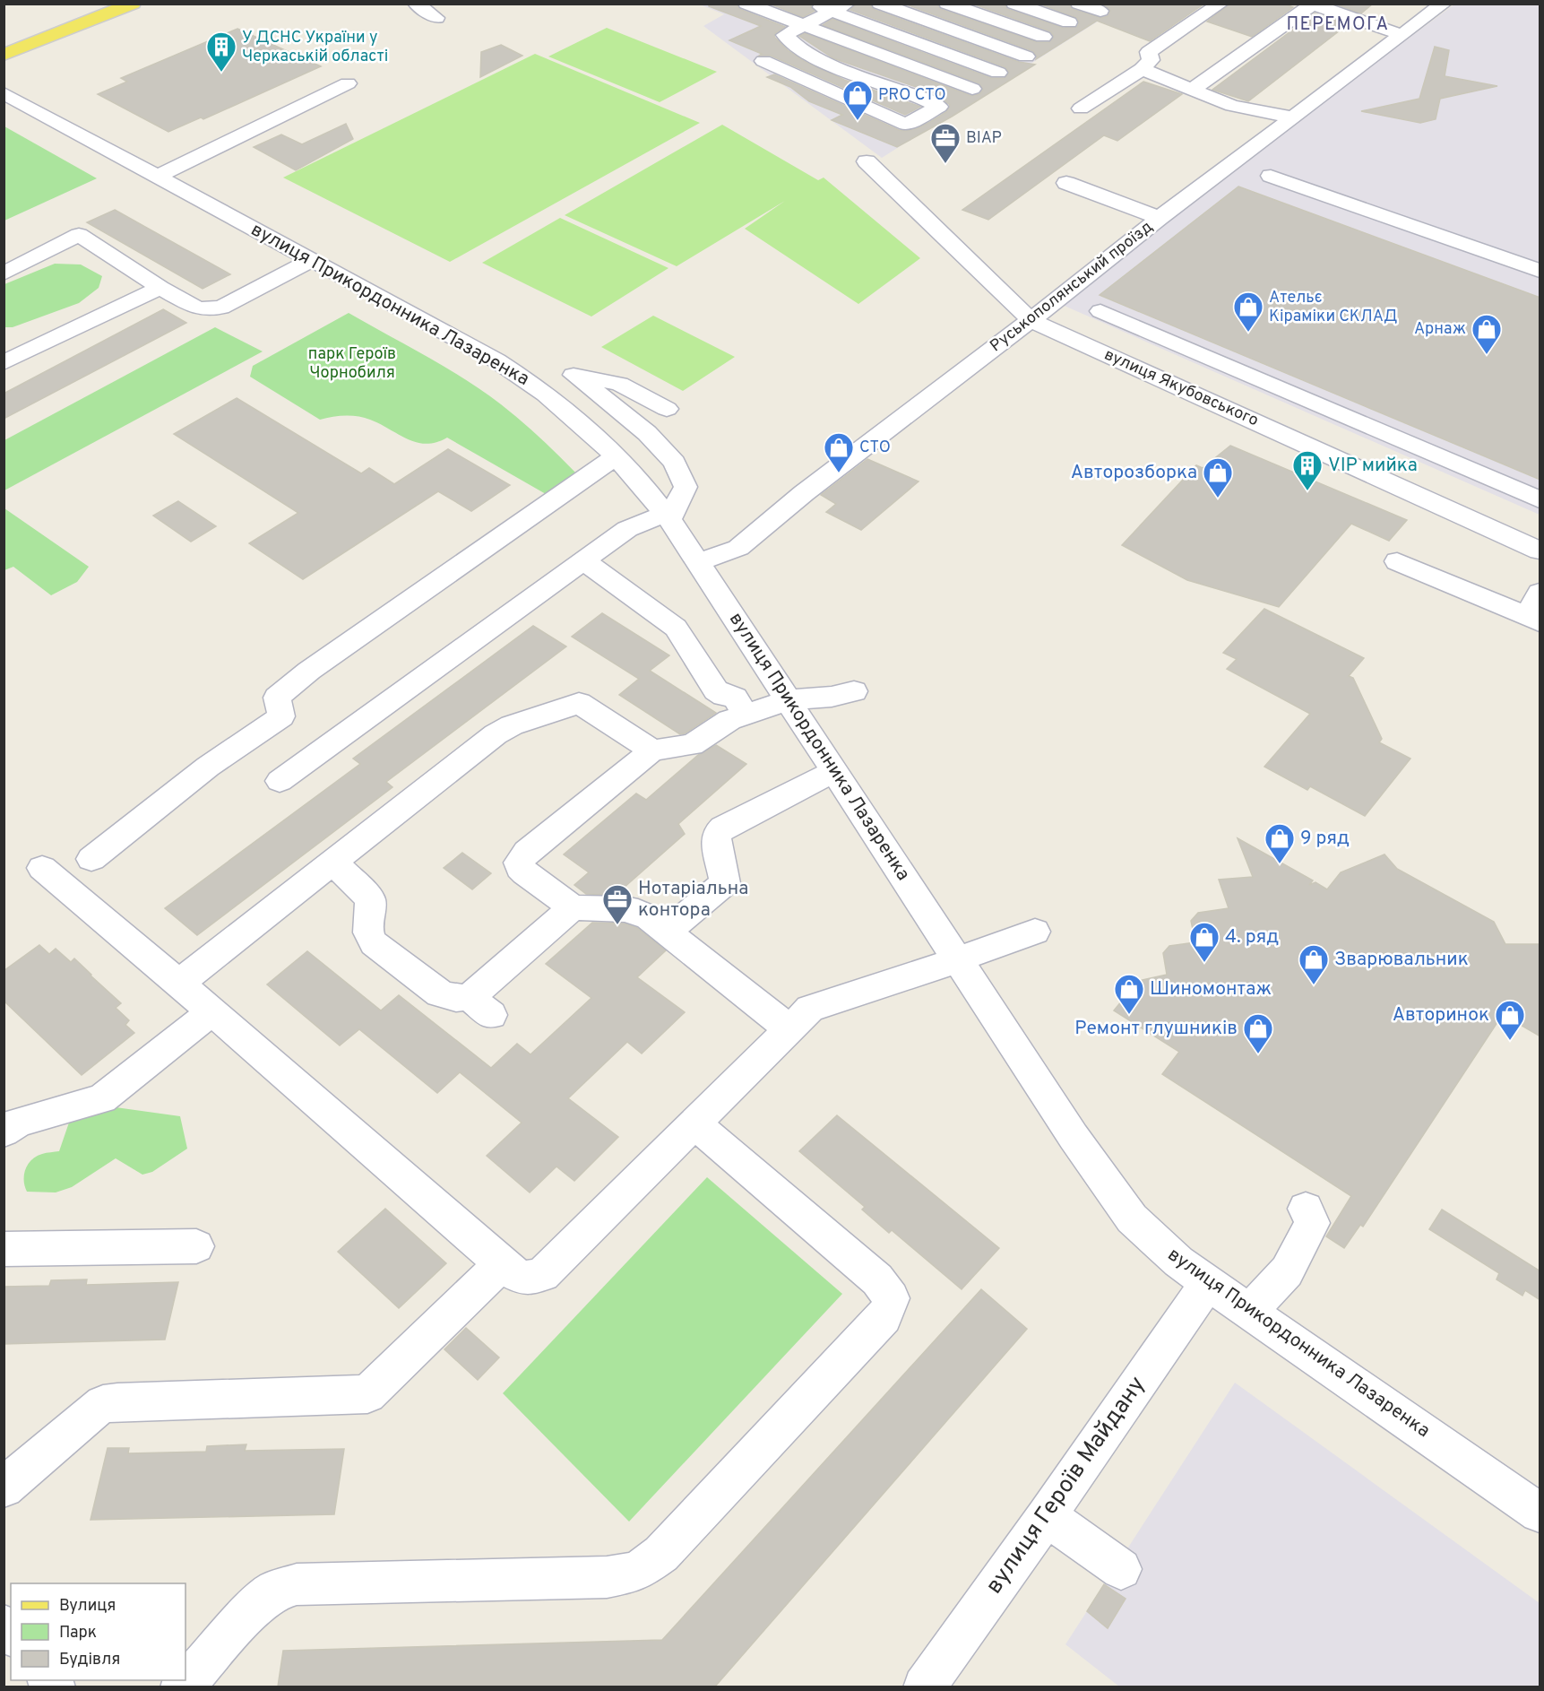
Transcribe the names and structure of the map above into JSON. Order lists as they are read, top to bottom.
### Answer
{
  "streets": {
    "street": [
      "Руськополянський проїзд",
      "вулиця Прикордонника Лазаренка",
      "вулиця Якубовського",
      "вулиця Героїв Майдану"
    ]
  },
  "crossings": [
    ["Руськополянський проїзд", "вулиця Прикордонника Лазаренка"],
    ["Руськополянський проїзд", "вулиця Якубовського"],
    ["вулиця Прикордонника Лазаренка", "вулиця Героїв Майдану"]
  ],
  "districts": ["ПЕРЕМОГА"],
  "parks": ["парк Героїв Чорнобиля"],
  "places": {
    "building": ["У ДСНС України у Черкаській області", "VIP мийка"],
    "shop": [
      "PRO СТО",
      "Ательє Кіраміки СКЛАД",
      "Арнаж",
      "СТО",
      "Авторозборка",
      "9 ряд",
      "4. ряд",
      "Зварювальник",
      "Шиномонтаж",
      "Авторинок",
      "Ремонт глушників"
    ],
    "office": ["ВІАР", "Нотаріальна контора"]
  },
  "legend": ["Вулиця", "Парк", "Будівля"]
}
